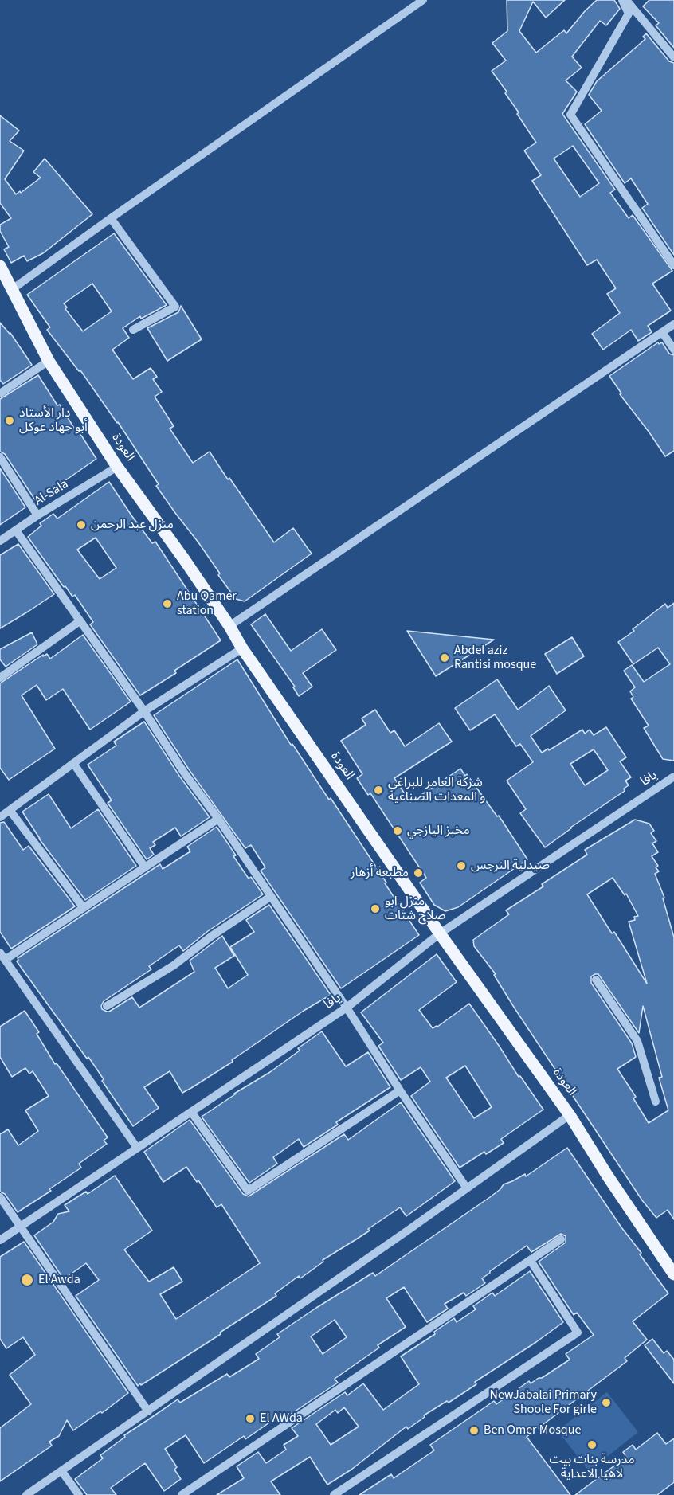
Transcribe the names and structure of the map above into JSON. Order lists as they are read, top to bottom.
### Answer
{
  "streets": {
    "main road": ["العودة"],
    "street": ["Al-Sala", "يافا"]
  },
  "crossings": [
    ["العودة", "Al-Sala"],
    ["العودة", "يافا"]
  ],
  "places": [
    "دار الأستاذ أبو جهاد عوكل",
    "منزل عبد الرحمن",
    "Abu Qamer station",
    "Abdel aziz Rantisi mosque",
    "شركة العامر للبراغي و المعدات الصناعية",
    "مخبز اليازجي",
    "صيدلية النرجس",
    "مطبعة أزهار",
    "منزل ابو صلاح شتات",
    "El Awda",
    "NewJabalai Primary Shoole For girle",
    "El AWda",
    "Ben Omer Mosque",
    "مدرسة بنات بيت لاهيا الاعداية"
  ]
}
